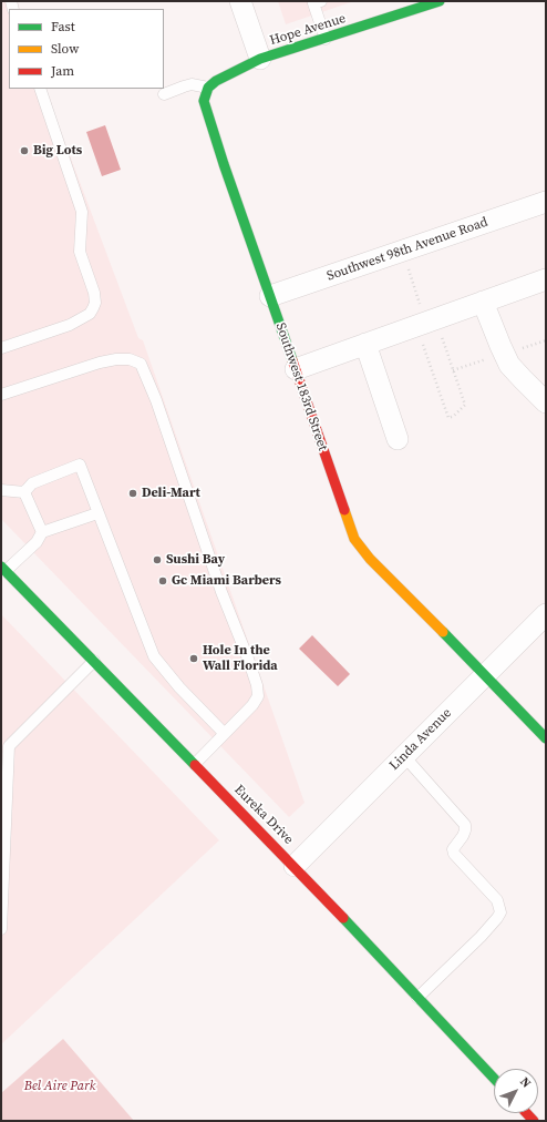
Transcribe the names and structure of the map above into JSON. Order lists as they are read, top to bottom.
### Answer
{
  "streets": {
    "street": [
      "Hope Avenue",
      "Southwest 98th Avenue Road",
      "Southwest 183rd Street",
      "Linda Avenue",
      "Eureka Drive"
    ]
  },
  "crossings": [
    ["Southwest 98th Avenue Road", "Southwest 183rd Street"],
    ["Southwest 183rd Street", "Linda Avenue"],
    ["Linda Avenue", "Eureka Drive"]
  ],
  "parks": ["Bel Aire Park"],
  "places": [
    "Big Lots",
    "Deli-Mart",
    "Sushi Bay",
    "Gc Miami Barbers",
    "Hole In the Wall Florida"
  ],
  "legend": ["Fast", "Slow", "Jam"],
  "north": "top right"
}
